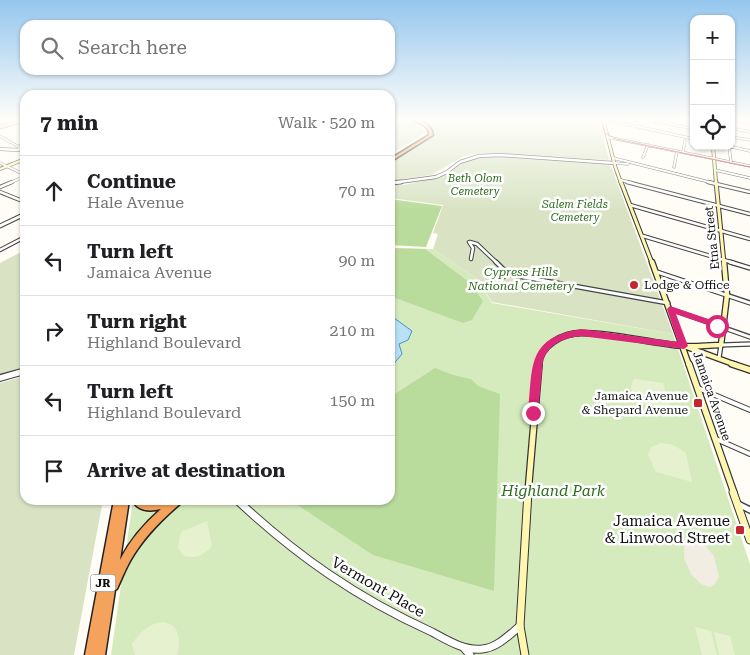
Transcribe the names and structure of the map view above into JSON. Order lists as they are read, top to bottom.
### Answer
{
  "streets": {
    "highway": ["JR"],
    "main road": ["Etna Street", "Jamaica Avenue"],
    "street": ["Vermont Place"]
  },
  "parks": [
    "Beth Olom Cemetery",
    "Salem Fields Cemetery",
    "Cypress Hills National Cemetery",
    "Highland Park"
  ],
  "places": {
    "other": ["Lodge & Office"],
    "transit": ["Jamaica Avenue & Shepard Avenue", "Jamaica Avenue & Linwood Street"]
  },
  "page": {
    "map_buttons": ["+", "−"],
    "search": "Search here",
    "heading": ["7 min", "Walk · 520 m"],
    "list": [
      ["Continue", "Hale Avenue", "70 m"],
      ["Turn left", "Jamaica Avenue", "90 m"],
      ["Turn right", "Highland Boulevard", "210 m"],
      ["Turn left", "Highland Boulevard", "150 m"],
      "Arrive at destination"
    ]
  }
}
